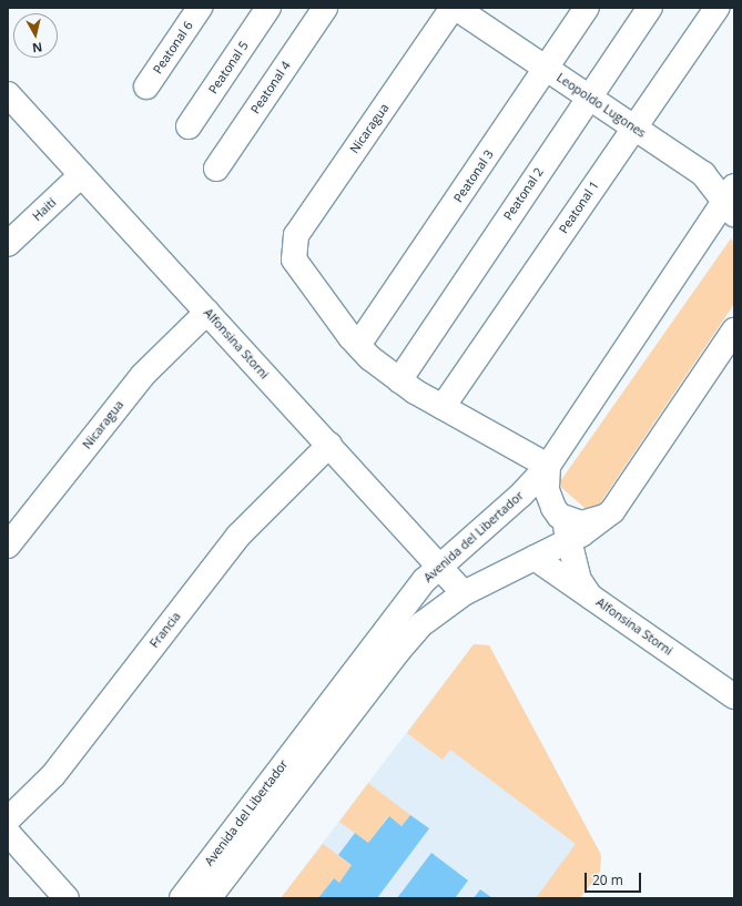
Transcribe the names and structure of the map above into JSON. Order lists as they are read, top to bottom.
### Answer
{
  "streets": {
    "street": [
      "Peatonal 6",
      "Peatonal 5",
      "Peatonal 4",
      "Leopoldo Lugones",
      "Nicaragua",
      "Peatonal 3",
      "Peatonal 2",
      "Peatonal 1",
      "Haití",
      "Alfonsina Storni",
      "Avenida del Libertador",
      "Francia"
    ]
  },
  "crossings": [
    ["Leopoldo Lugones", "Peatonal 3"],
    ["Leopoldo Lugones", "Peatonal 2"],
    ["Leopoldo Lugones", "Peatonal 1"],
    ["Leopoldo Lugones", "Avenida del Libertador"],
    ["Nicaragua", "Peatonal 3"],
    ["Nicaragua", "Alfonsina Storni"],
    ["Haití", "Alfonsina Storni"],
    ["Alfonsina Storni", "Avenida del Libertador"],
    ["Alfonsina Storni", "Francia"]
  ],
  "scale_bar": "20 m",
  "north": "bottom"
}
